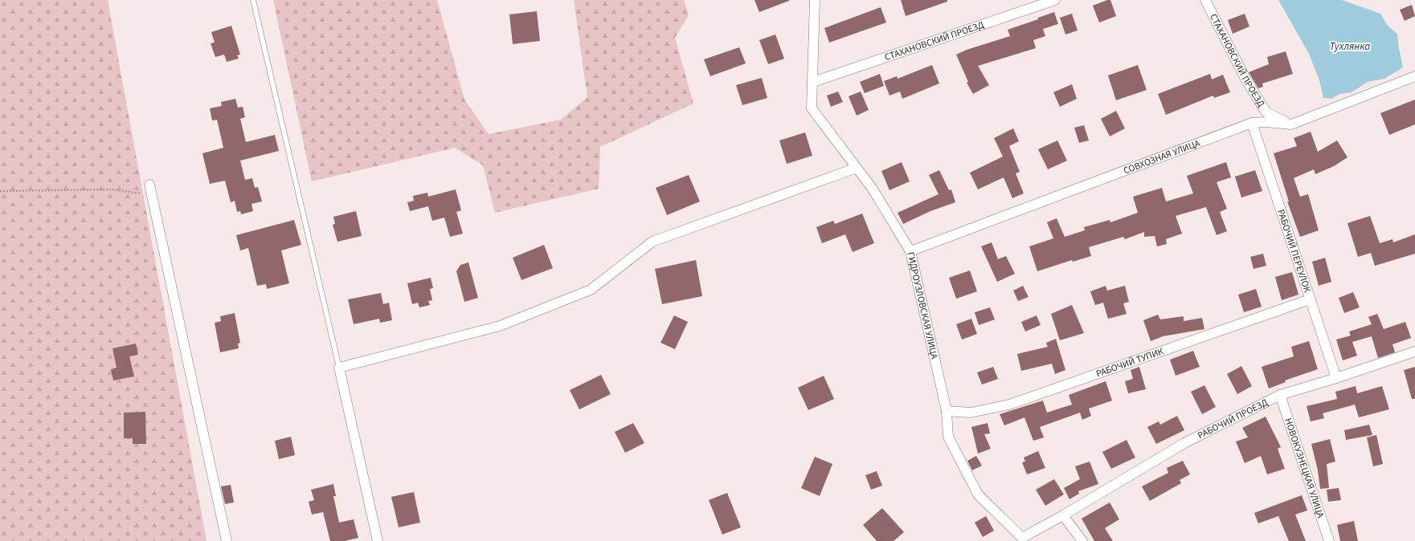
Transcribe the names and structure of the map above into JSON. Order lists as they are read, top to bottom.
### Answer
{
  "streets": {
    "street": [
      "СТАХАНОВСКИЙ ПРОЕЗД",
      "СОВХОЗНАЯ УЛИЦА",
      "РАБОЧИЙ ПЕРЕУЛОК",
      "ГИДРОУЗЛОВСКАЯ УЛИЦА",
      "РАБОЧИЙ ТУПИК",
      "РАБОЧИЙ ПРОЕЗД",
      "НОВОКУЗНЕЦКАЯ УЛИЦА"
    ]
  },
  "crossings": [
    ["СТАХАНОВСКИЙ ПРОЕЗД", "СОВХОЗНАЯ УЛИЦА"],
    ["СТАХАНОВСКИЙ ПРОЕЗД", "ГИДРОУЗЛОВСКАЯ УЛИЦА"],
    ["СОВХОЗНАЯ УЛИЦА", "РАБОЧИЙ ПЕРЕУЛОК"],
    ["СОВХОЗНАЯ УЛИЦА", "ГИДРОУЗЛОВСКАЯ УЛИЦА"],
    ["РАБОЧИЙ ПЕРЕУЛОК", "РАБОЧИЙ ТУПИК"],
    ["РАБОЧИЙ ПЕРЕУЛОК", "РАБОЧИЙ ПРОЕЗД"],
    ["ГИДРОУЗЛОВСКАЯ УЛИЦА", "РАБОЧИЙ ТУПИК"],
    ["ГИДРОУЗЛОВСКАЯ УЛИЦА", "РАБОЧИЙ ПРОЕЗД"],
    ["РАБОЧИЙ ПРОЕЗД", "НОВОКУЗНЕЦКАЯ УЛИЦА"]
  ],
  "water": ["Тухлянка"]
}
